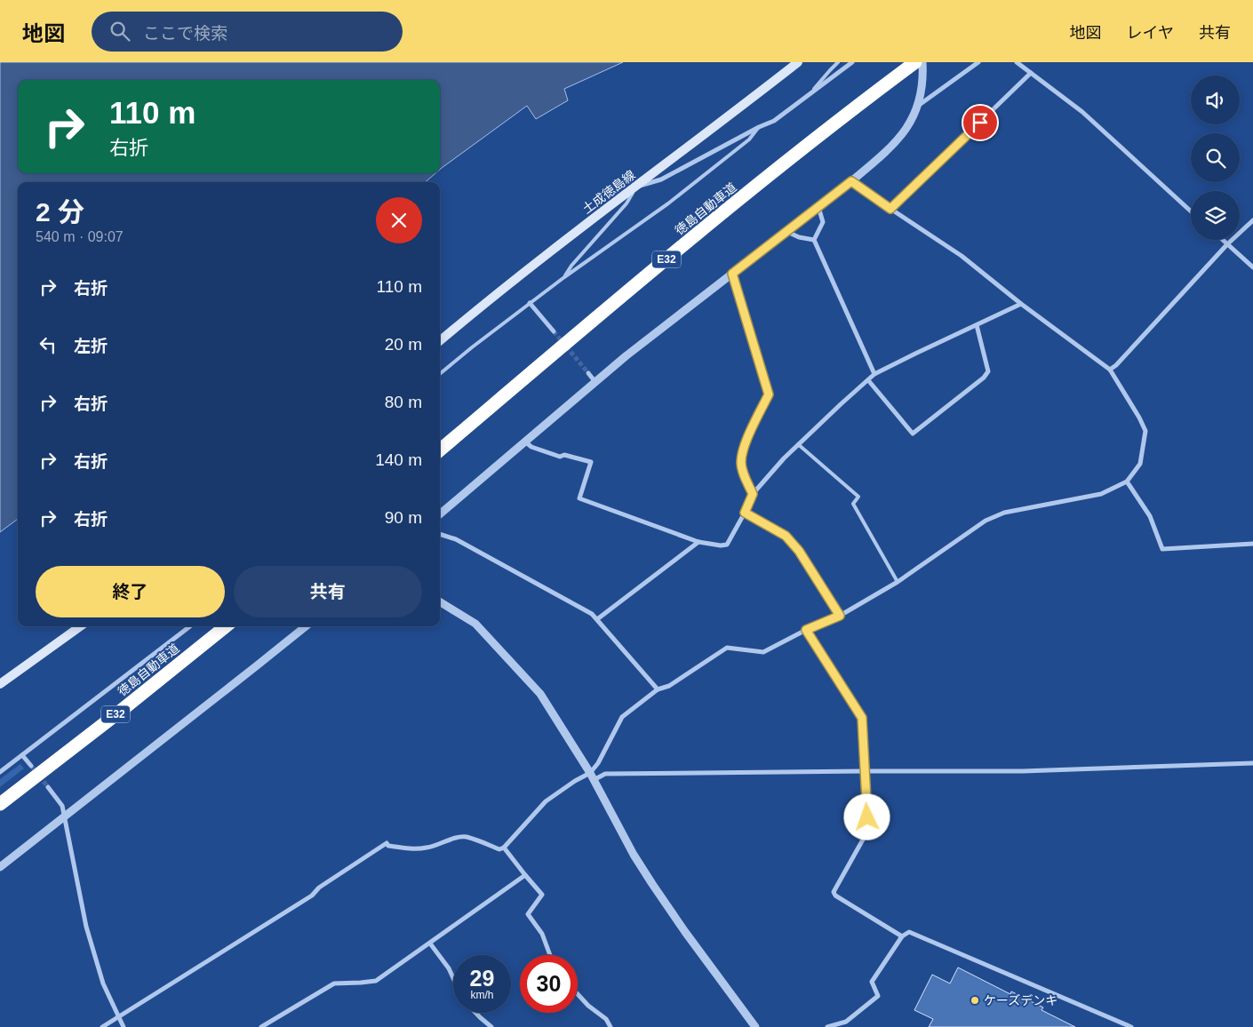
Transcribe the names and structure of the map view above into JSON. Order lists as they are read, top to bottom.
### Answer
{
  "streets": {
    "highway": ["徳島自動車道", "E32"],
    "main road": ["土成徳島線"]
  },
  "places": ["ケーズデンキ"],
  "page": {
    "header": "地図",
    "search": "ここで検索",
    "nav": ["地図", "レイヤ", "共有"],
    "turn": ["110 m", "右折"],
    "heading": ["2 分", "540 m · 09:07"],
    "list": [
      {
        "name": "右折",
        "value": "110 m"
      },
      {
        "name": "左折",
        "value": "20 m"
      },
      {
        "name": "右折",
        "value": "80 m"
      },
      {
        "name": "右折",
        "value": "140 m"
      },
      {
        "name": "右折",
        "value": "90 m"
      }
    ],
    "buttons": ["終了", "共有"],
    "speed": "29 km/h",
    "limit": "30"
  }
}
